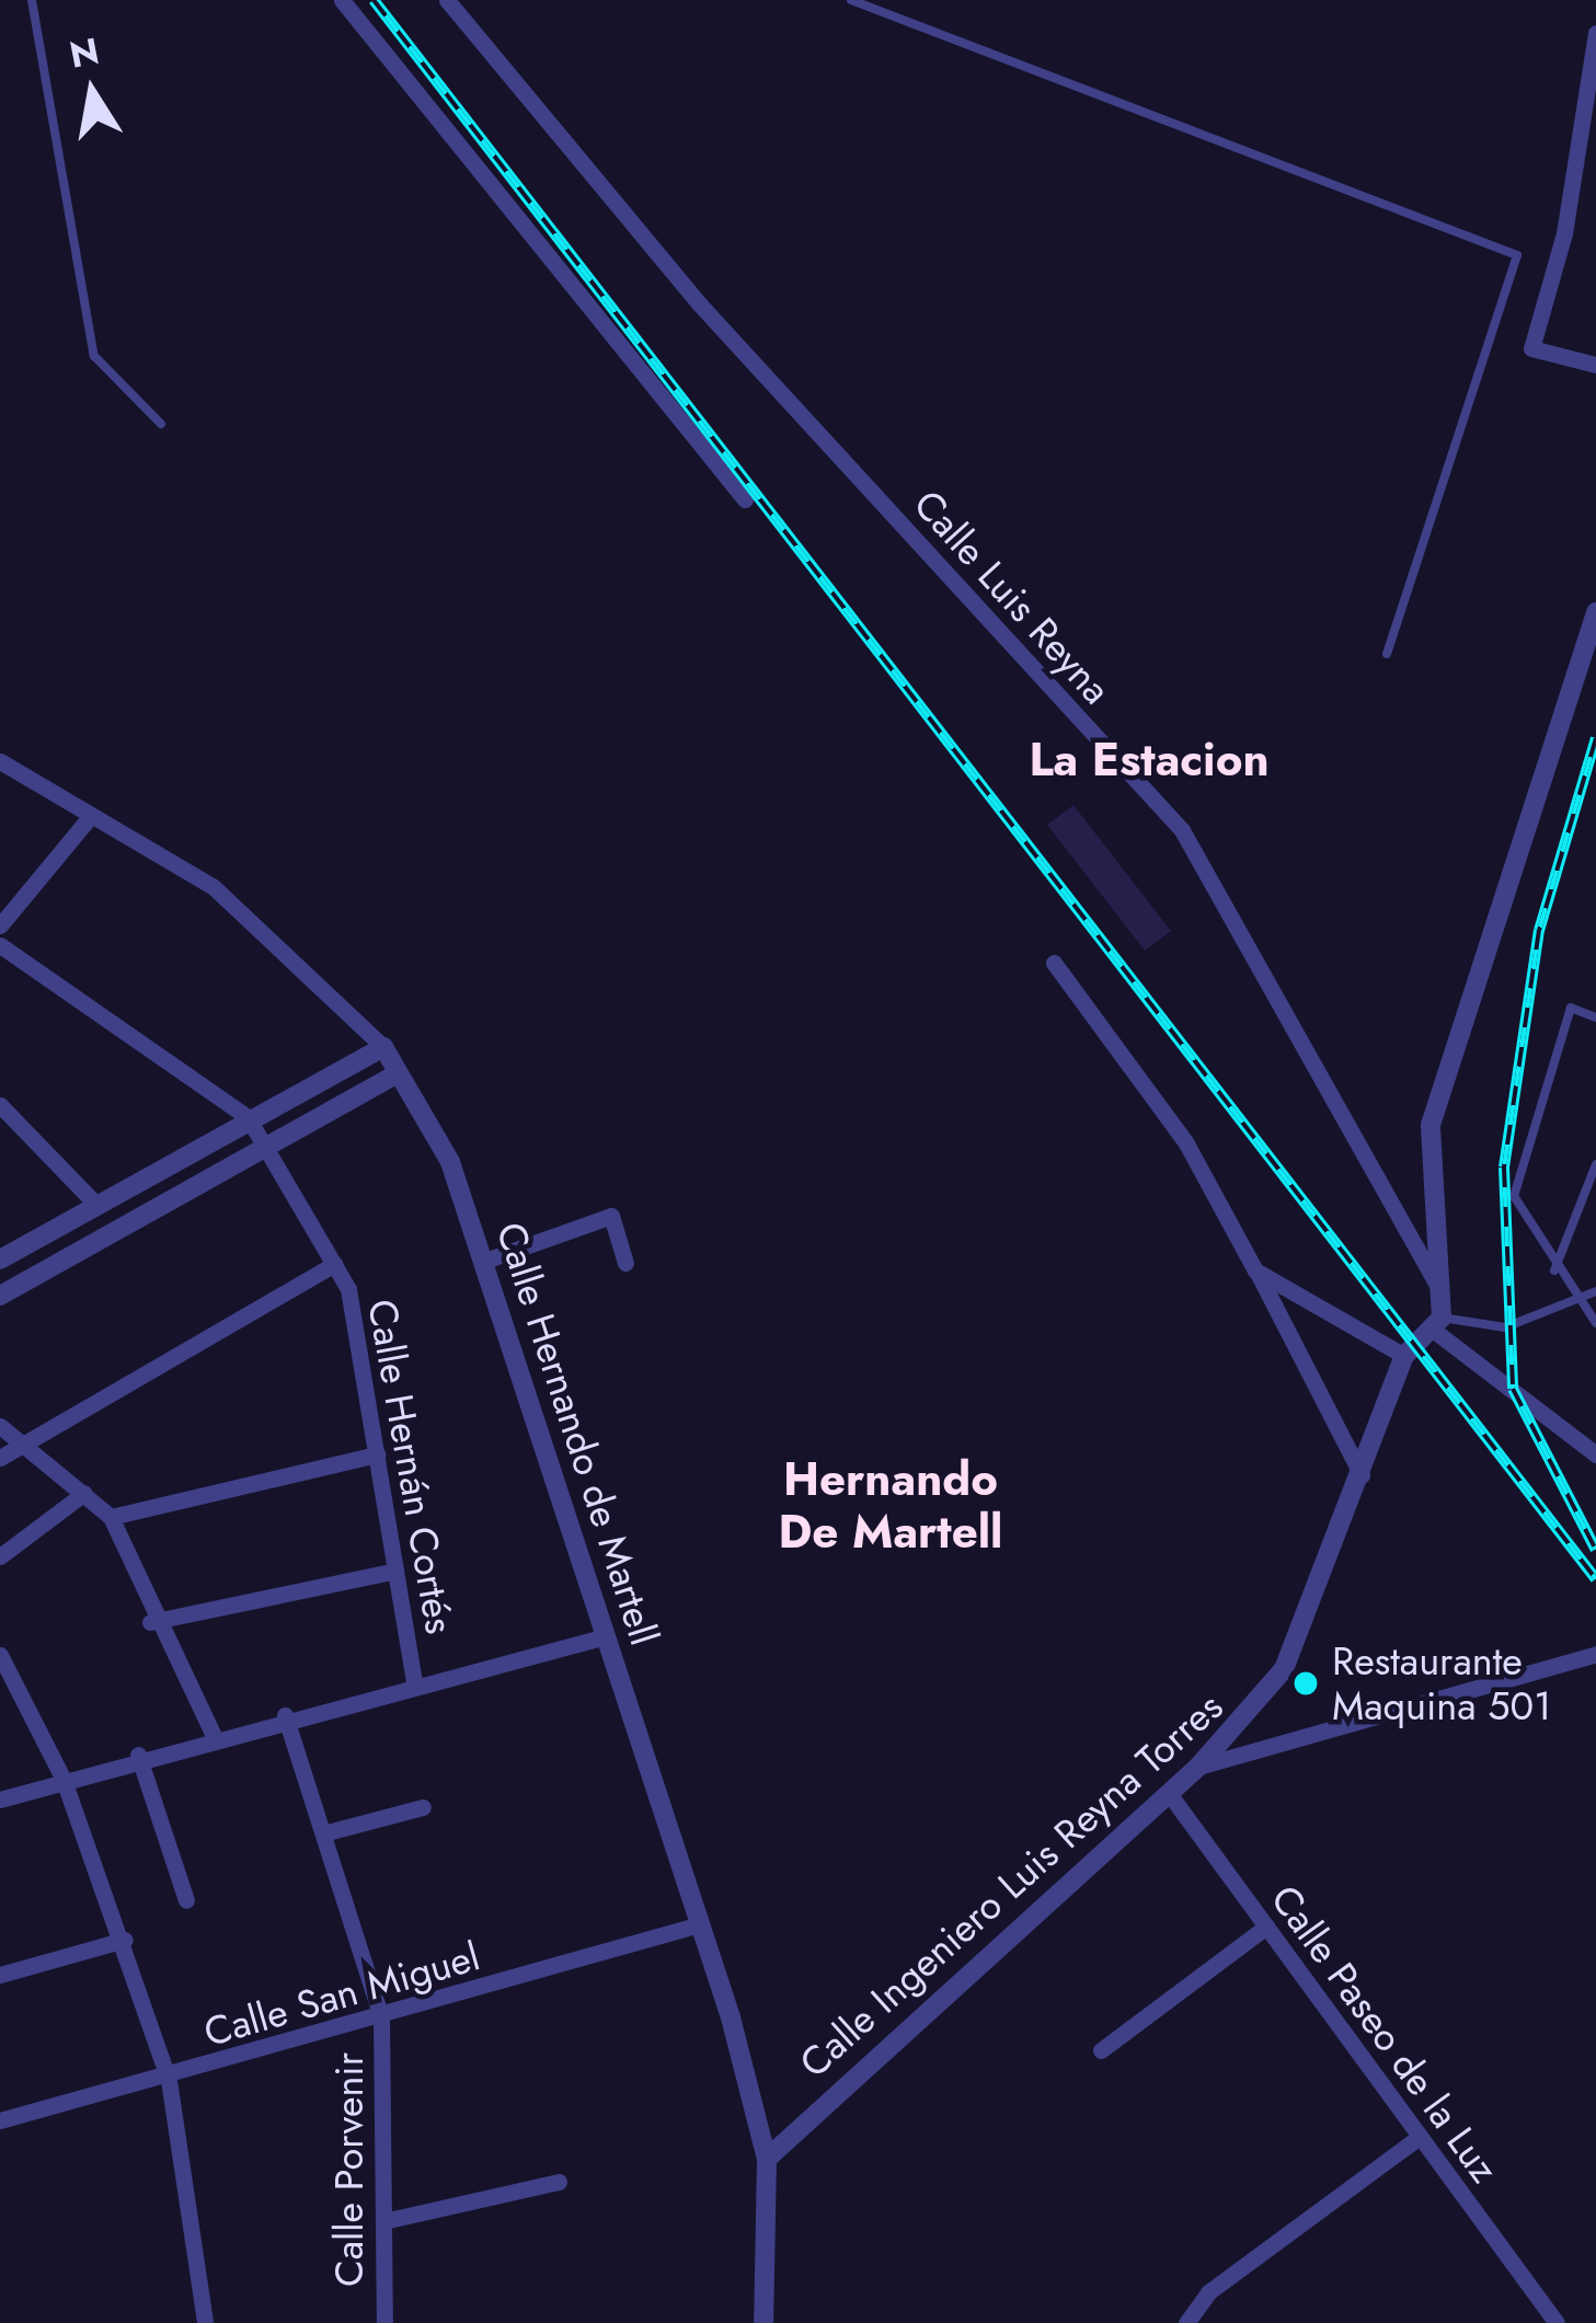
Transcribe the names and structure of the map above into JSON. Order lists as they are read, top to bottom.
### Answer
{
  "streets": {
    "street": [
      "Calle Luis Reyna",
      "Calle Hernando de Martell",
      "Calle Hernán Cortés",
      "Calle Ingeniero Luis Reyna Torres",
      "Calle San Miguel",
      "Calle Paseo de la Luz",
      "Calle Porvenir"
    ]
  },
  "crossings": [
    ["Calle Luis Reyna", "Calle Ingeniero Luis Reyna Torres"],
    ["Calle Hernando de Martell", "Calle Ingeniero Luis Reyna Torres"],
    ["Calle Hernando de Martell", "Calle San Miguel"],
    ["Calle Ingeniero Luis Reyna Torres", "Calle Paseo de la Luz"],
    ["Calle San Miguel", "Calle Porvenir"]
  ],
  "districts": ["La Estacion", "Hernando De Martell"],
  "places": ["Restaurante Maquina 501"],
  "north": "top"
}
